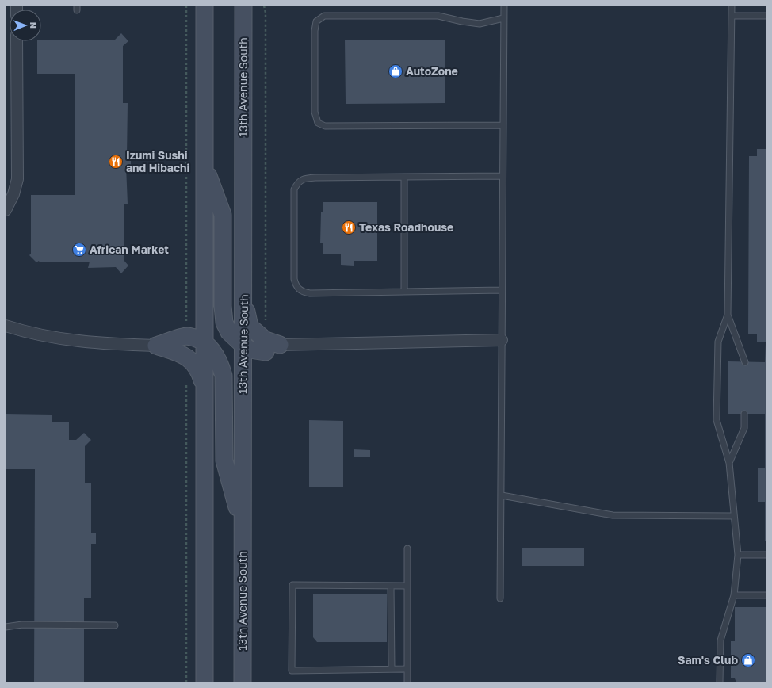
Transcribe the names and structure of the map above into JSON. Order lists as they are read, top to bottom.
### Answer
{
  "streets": {
    "main road": ["13th Avenue South"]
  },
  "places": {
    "shop": ["AutoZone", "Sam's Club"],
    "restaurant": ["Izumi Sushi and Hibachi", "Texas Roadhouse"],
    "supermarket": ["African Market"]
  },
  "north": "right"
}
